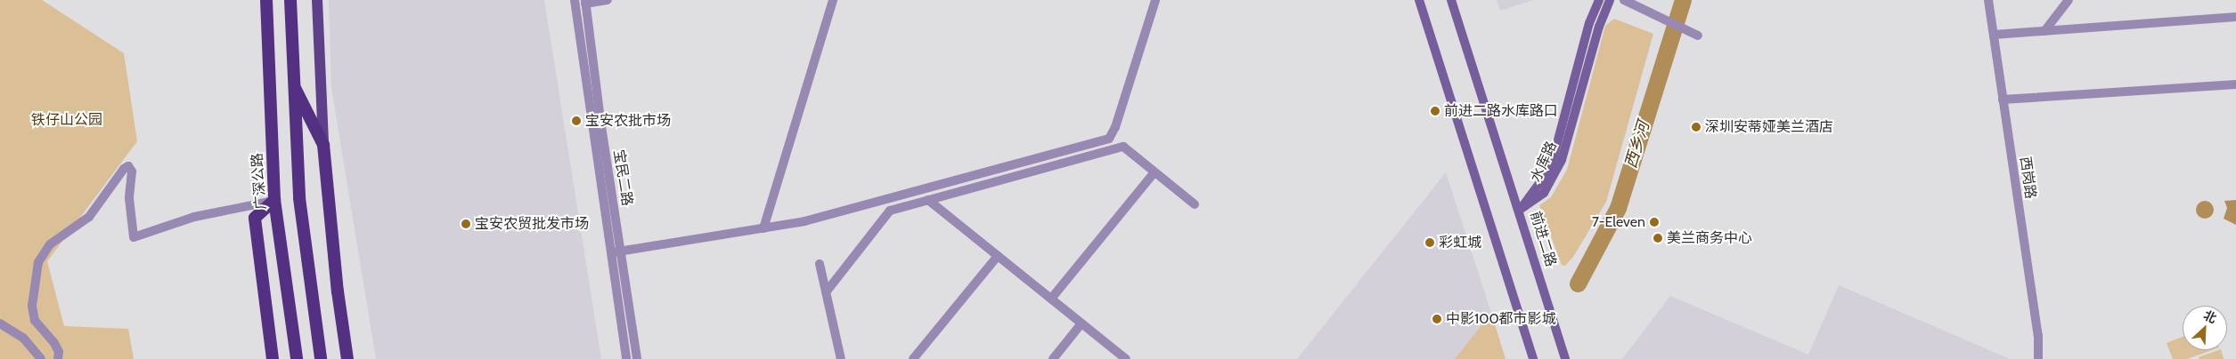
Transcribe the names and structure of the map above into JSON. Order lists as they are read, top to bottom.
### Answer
{
  "streets": {
    "highway": ["广深公路"],
    "main road": ["水库路", "前进二路"],
    "street": ["宝民二路", "西岗路"]
  },
  "crossings": [
    ["水库路", "前进二路"]
  ],
  "water": ["西乡河"],
  "parks": ["铁仔山公园"],
  "places": [
    "前进二路水库路口",
    "宝安农批市场",
    "深圳安蒂娅美兰酒店",
    "7-Eleven",
    "宝安农贸批发市场",
    "美兰商务中心",
    "彩虹城",
    "中影100都市影城"
  ],
  "north": "top right"
}
